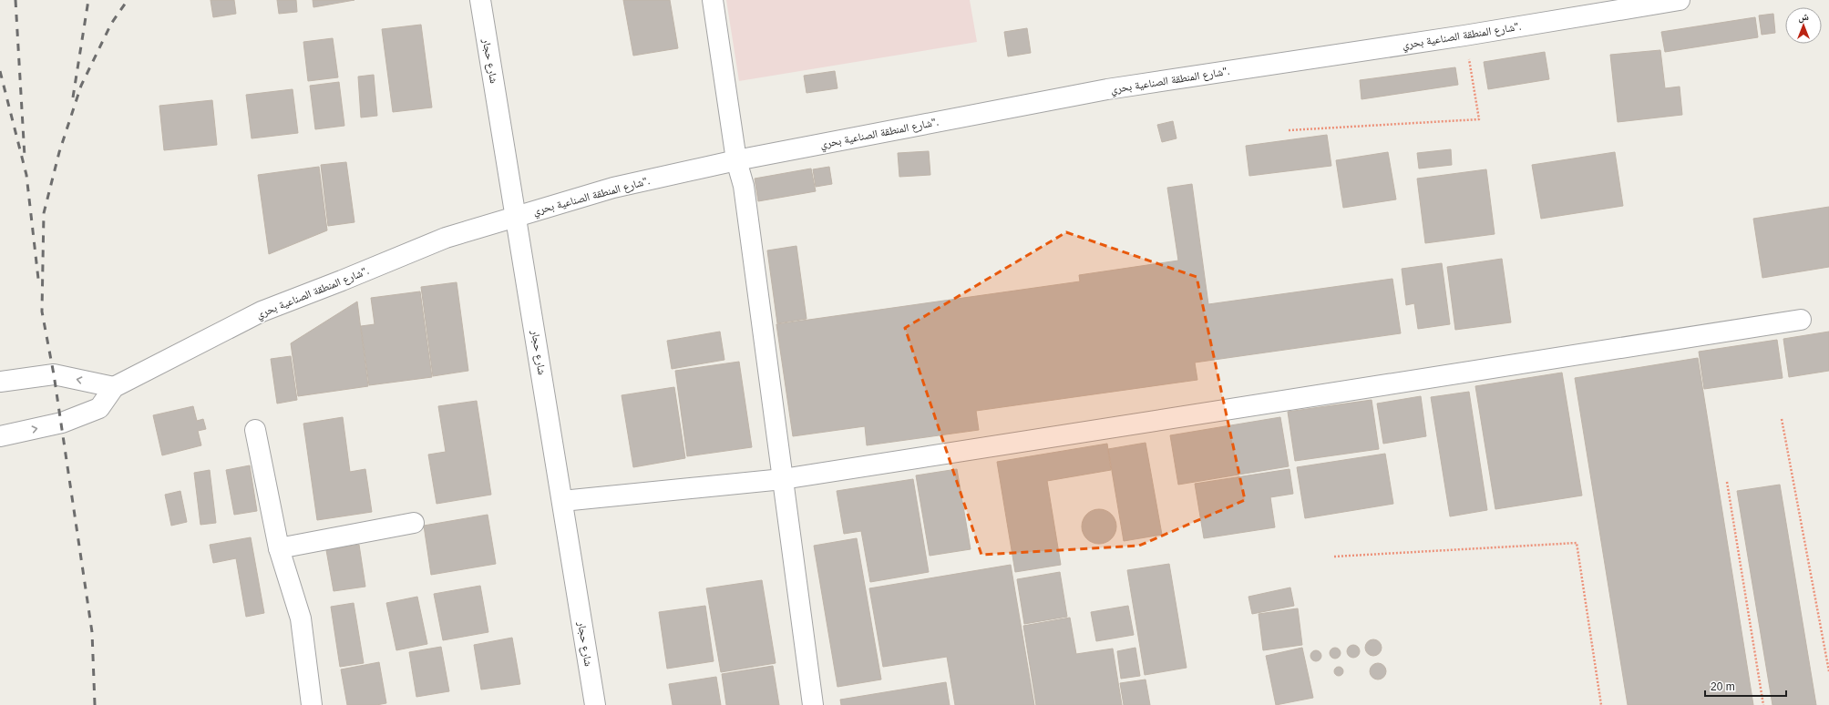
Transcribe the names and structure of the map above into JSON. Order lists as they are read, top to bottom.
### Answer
{
  "streets": {
    "street": ["شارع المنطقة الصناعية بحري\".", "شارع حجار"]
  },
  "crossings": [
    ["شارع المنطقة الصناعية بحري\".", "شارع حجار"]
  ],
  "scale_bar": "20 m",
  "north": "top"
}
